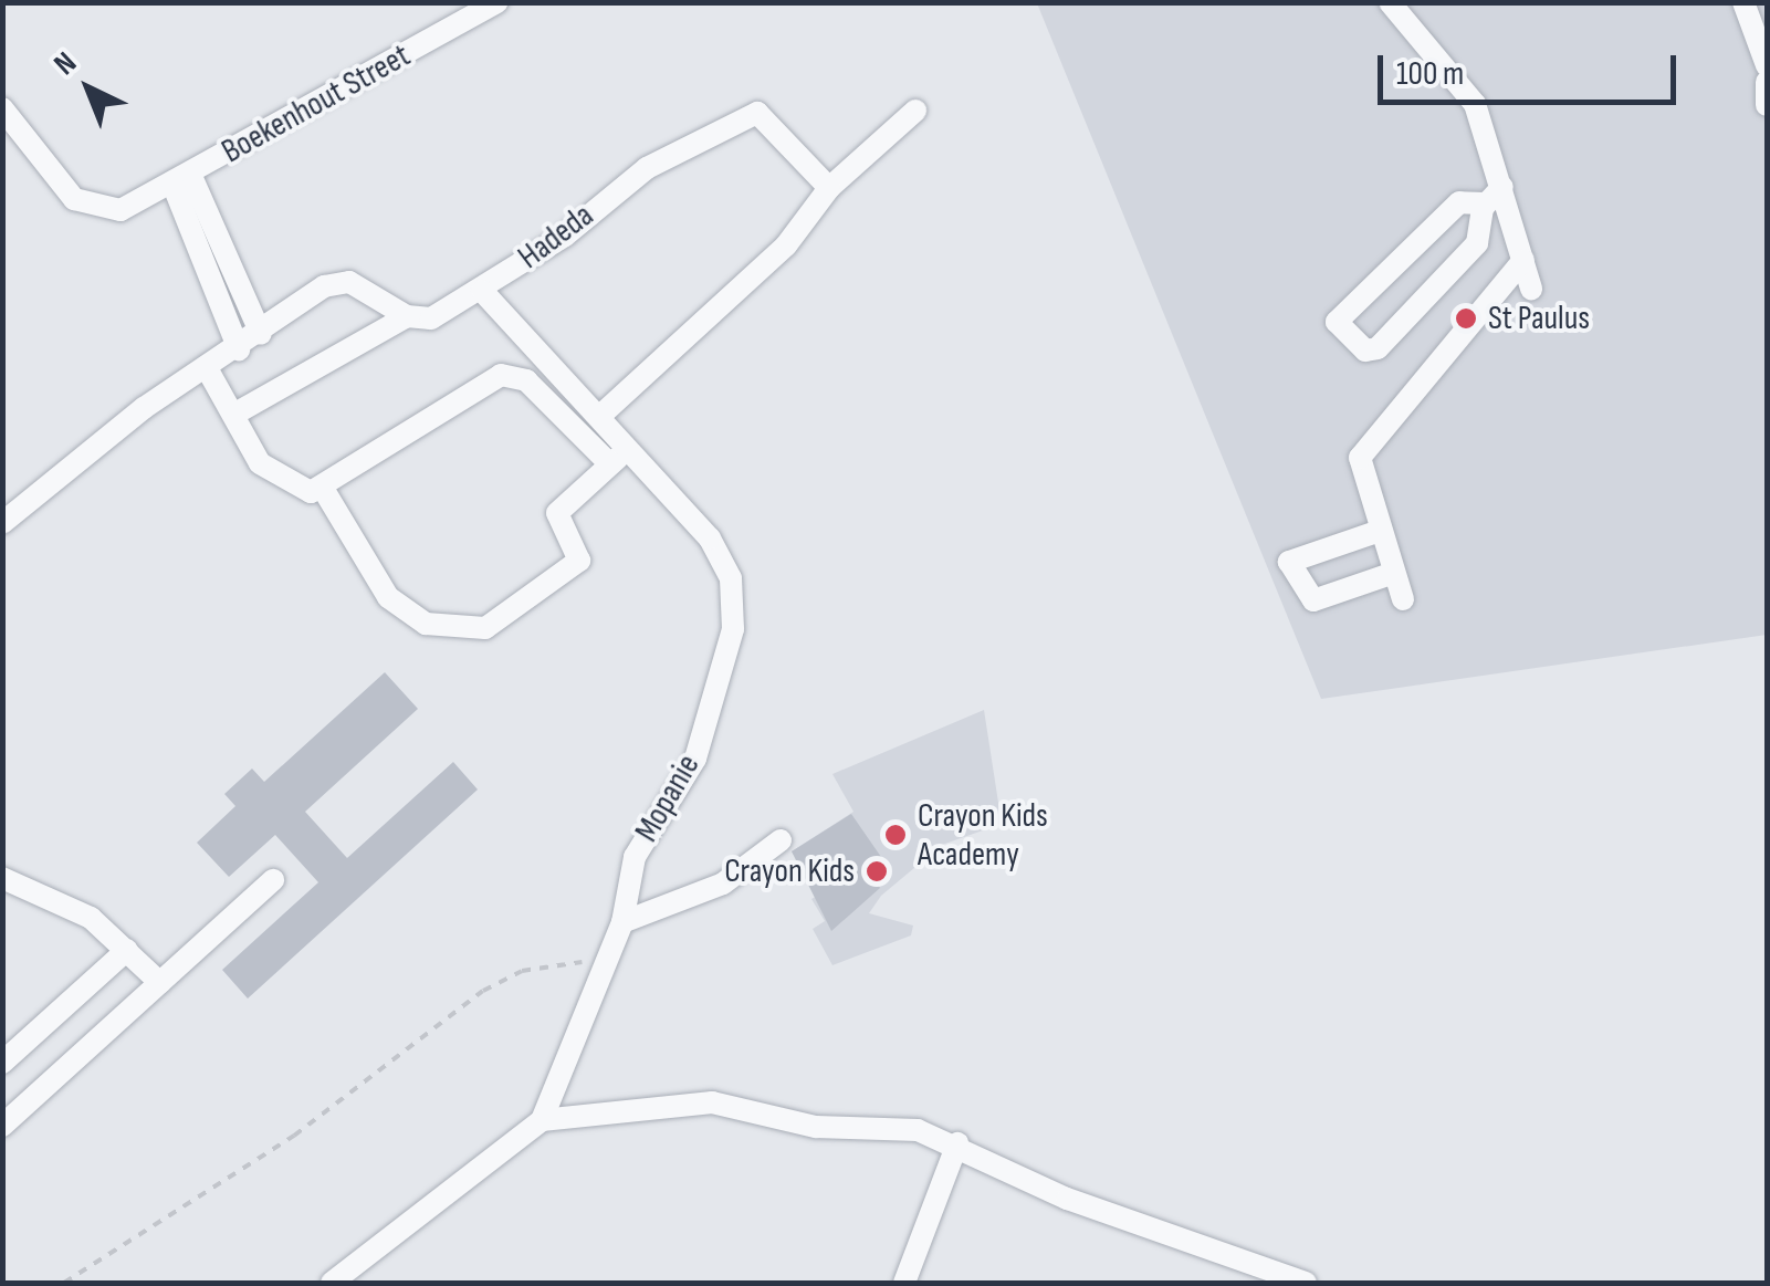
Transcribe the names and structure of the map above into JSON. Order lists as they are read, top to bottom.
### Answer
{
  "streets": {
    "street": ["Boekenhout Street", "Hadeda", "Mopanie"]
  },
  "crossings": [
    ["Hadeda", "Mopanie"]
  ],
  "places": ["St Paulus", "Crayon Kids Academy", "Crayon Kids"],
  "scale_bar": "100 m",
  "north": "top left"
}
